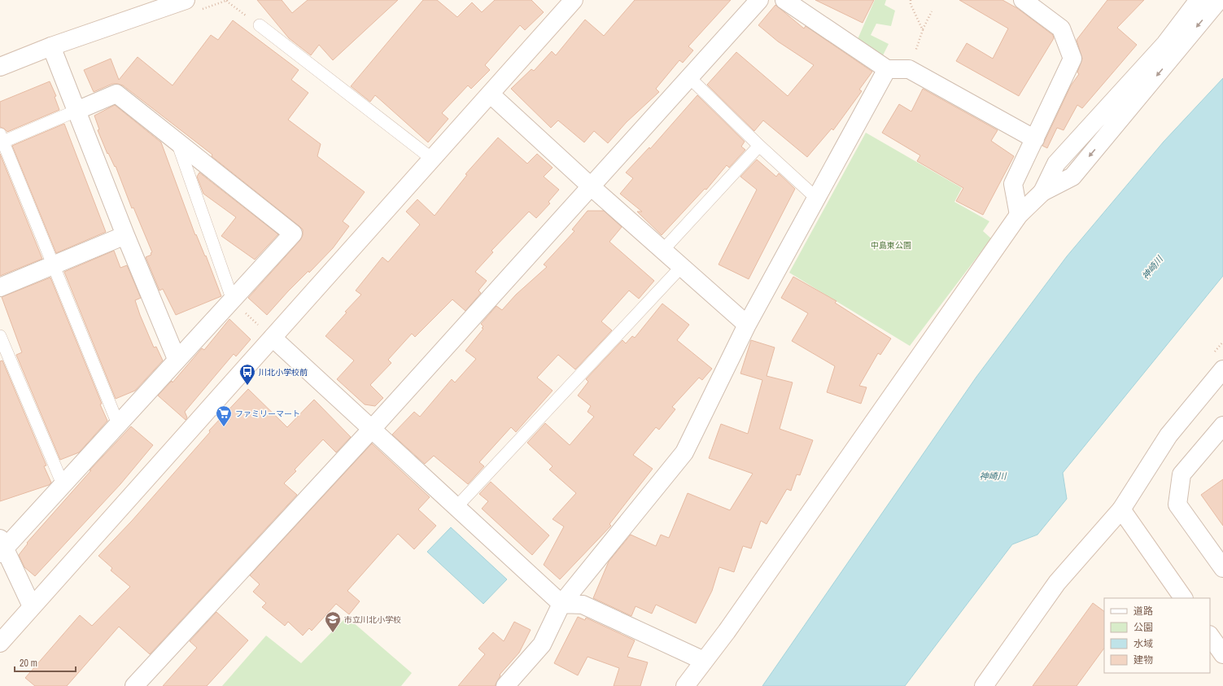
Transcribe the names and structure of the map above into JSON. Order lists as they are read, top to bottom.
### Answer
{
  "water": ["神崎川"],
  "parks": ["中島東公園"],
  "places": {
    "bus stop": ["川北小学校前"],
    "supermarket": ["ファミリーマート"],
    "school or university": ["市立川北小学校"]
  },
  "legend": [
    "道路",
    "公園",
    "水域",
    "建物"
  ],
  "scale_bar": "20 m"
}
